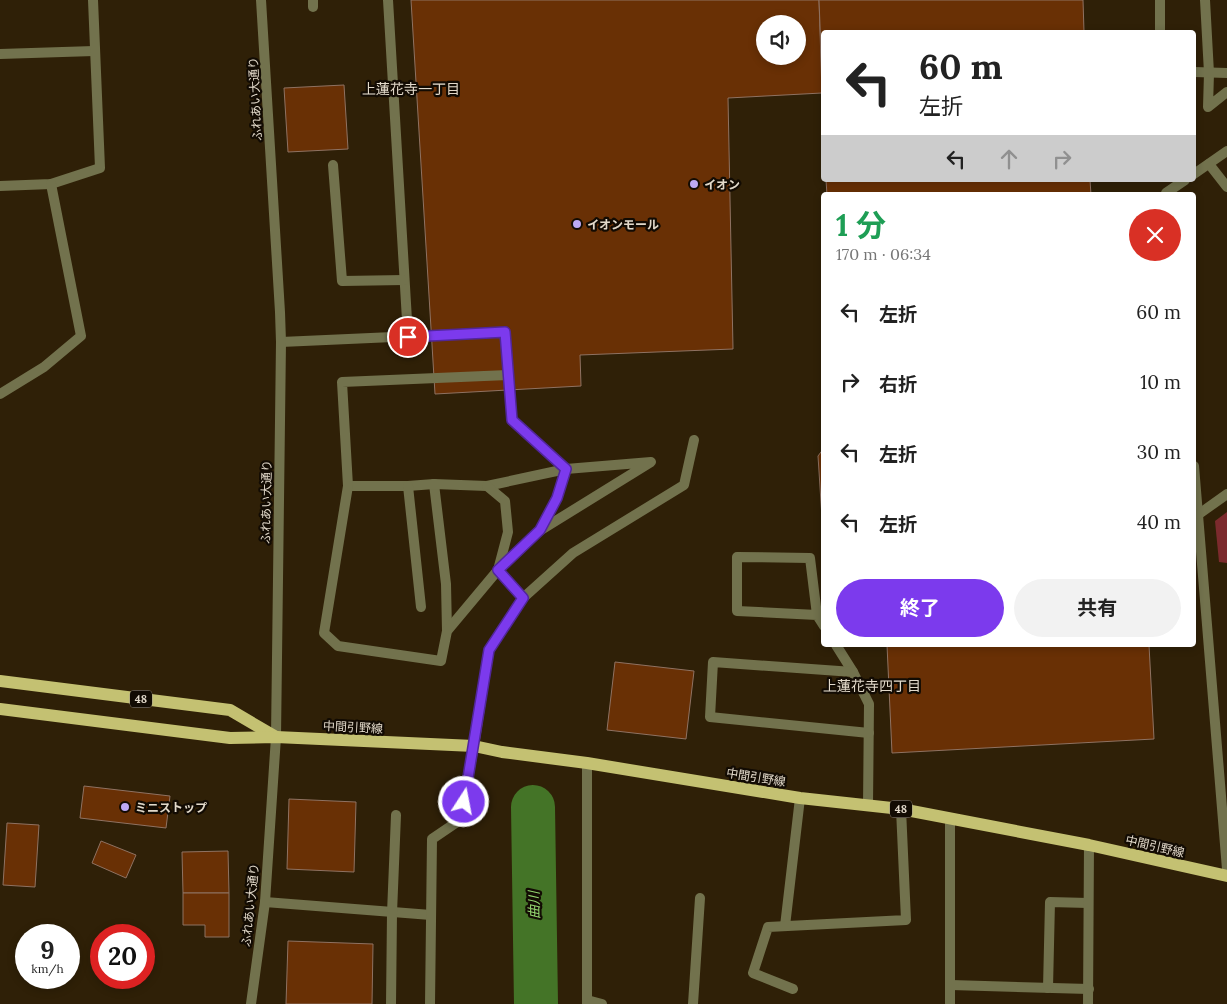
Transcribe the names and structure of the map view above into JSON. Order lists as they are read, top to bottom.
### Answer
{
  "streets": {
    "main road": ["48", "中間引野線"],
    "street": ["ふれあい大通り"]
  },
  "crossings": [
    ["ふれあい大通り", "中間引野線"]
  ],
  "districts": ["上蓮花寺一丁目", "上蓮花寺四丁目"],
  "water": ["曲川"],
  "places": ["イオン", "イオンモール", "ミニストップ"],
  "page": {
    "turn": ["60 m", "左折"],
    "heading": ["1 分", "170 m · 06:34"],
    "list": [
      {
        "name": "左折",
        "value": "60 m"
      },
      {
        "name": "右折",
        "value": "10 m"
      },
      {
        "name": "左折",
        "value": "30 m"
      },
      {
        "name": "左折",
        "value": "40 m"
      }
    ],
    "buttons": ["終了", "共有"],
    "speed": "9 km/h",
    "limit": "20"
  }
}
